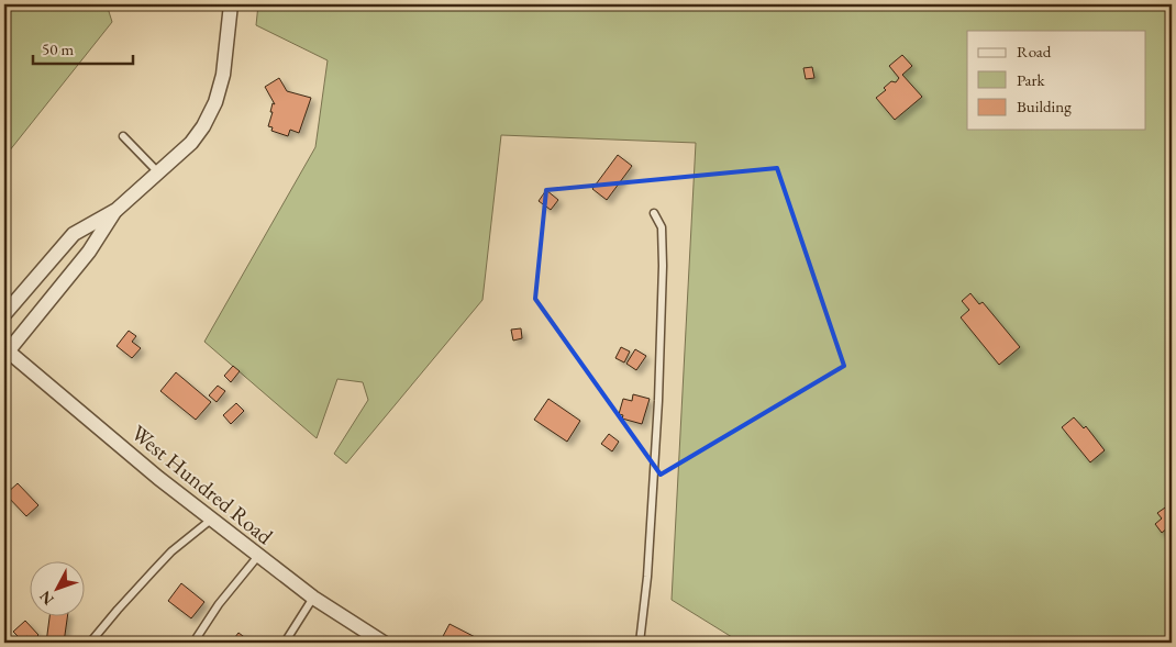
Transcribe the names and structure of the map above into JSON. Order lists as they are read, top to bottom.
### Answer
{
  "streets": {
    "street": ["West Hundred Road"]
  },
  "legend": ["Road", "Park", "Building"],
  "scale_bar": "50 m",
  "north": "bottom left"
}
